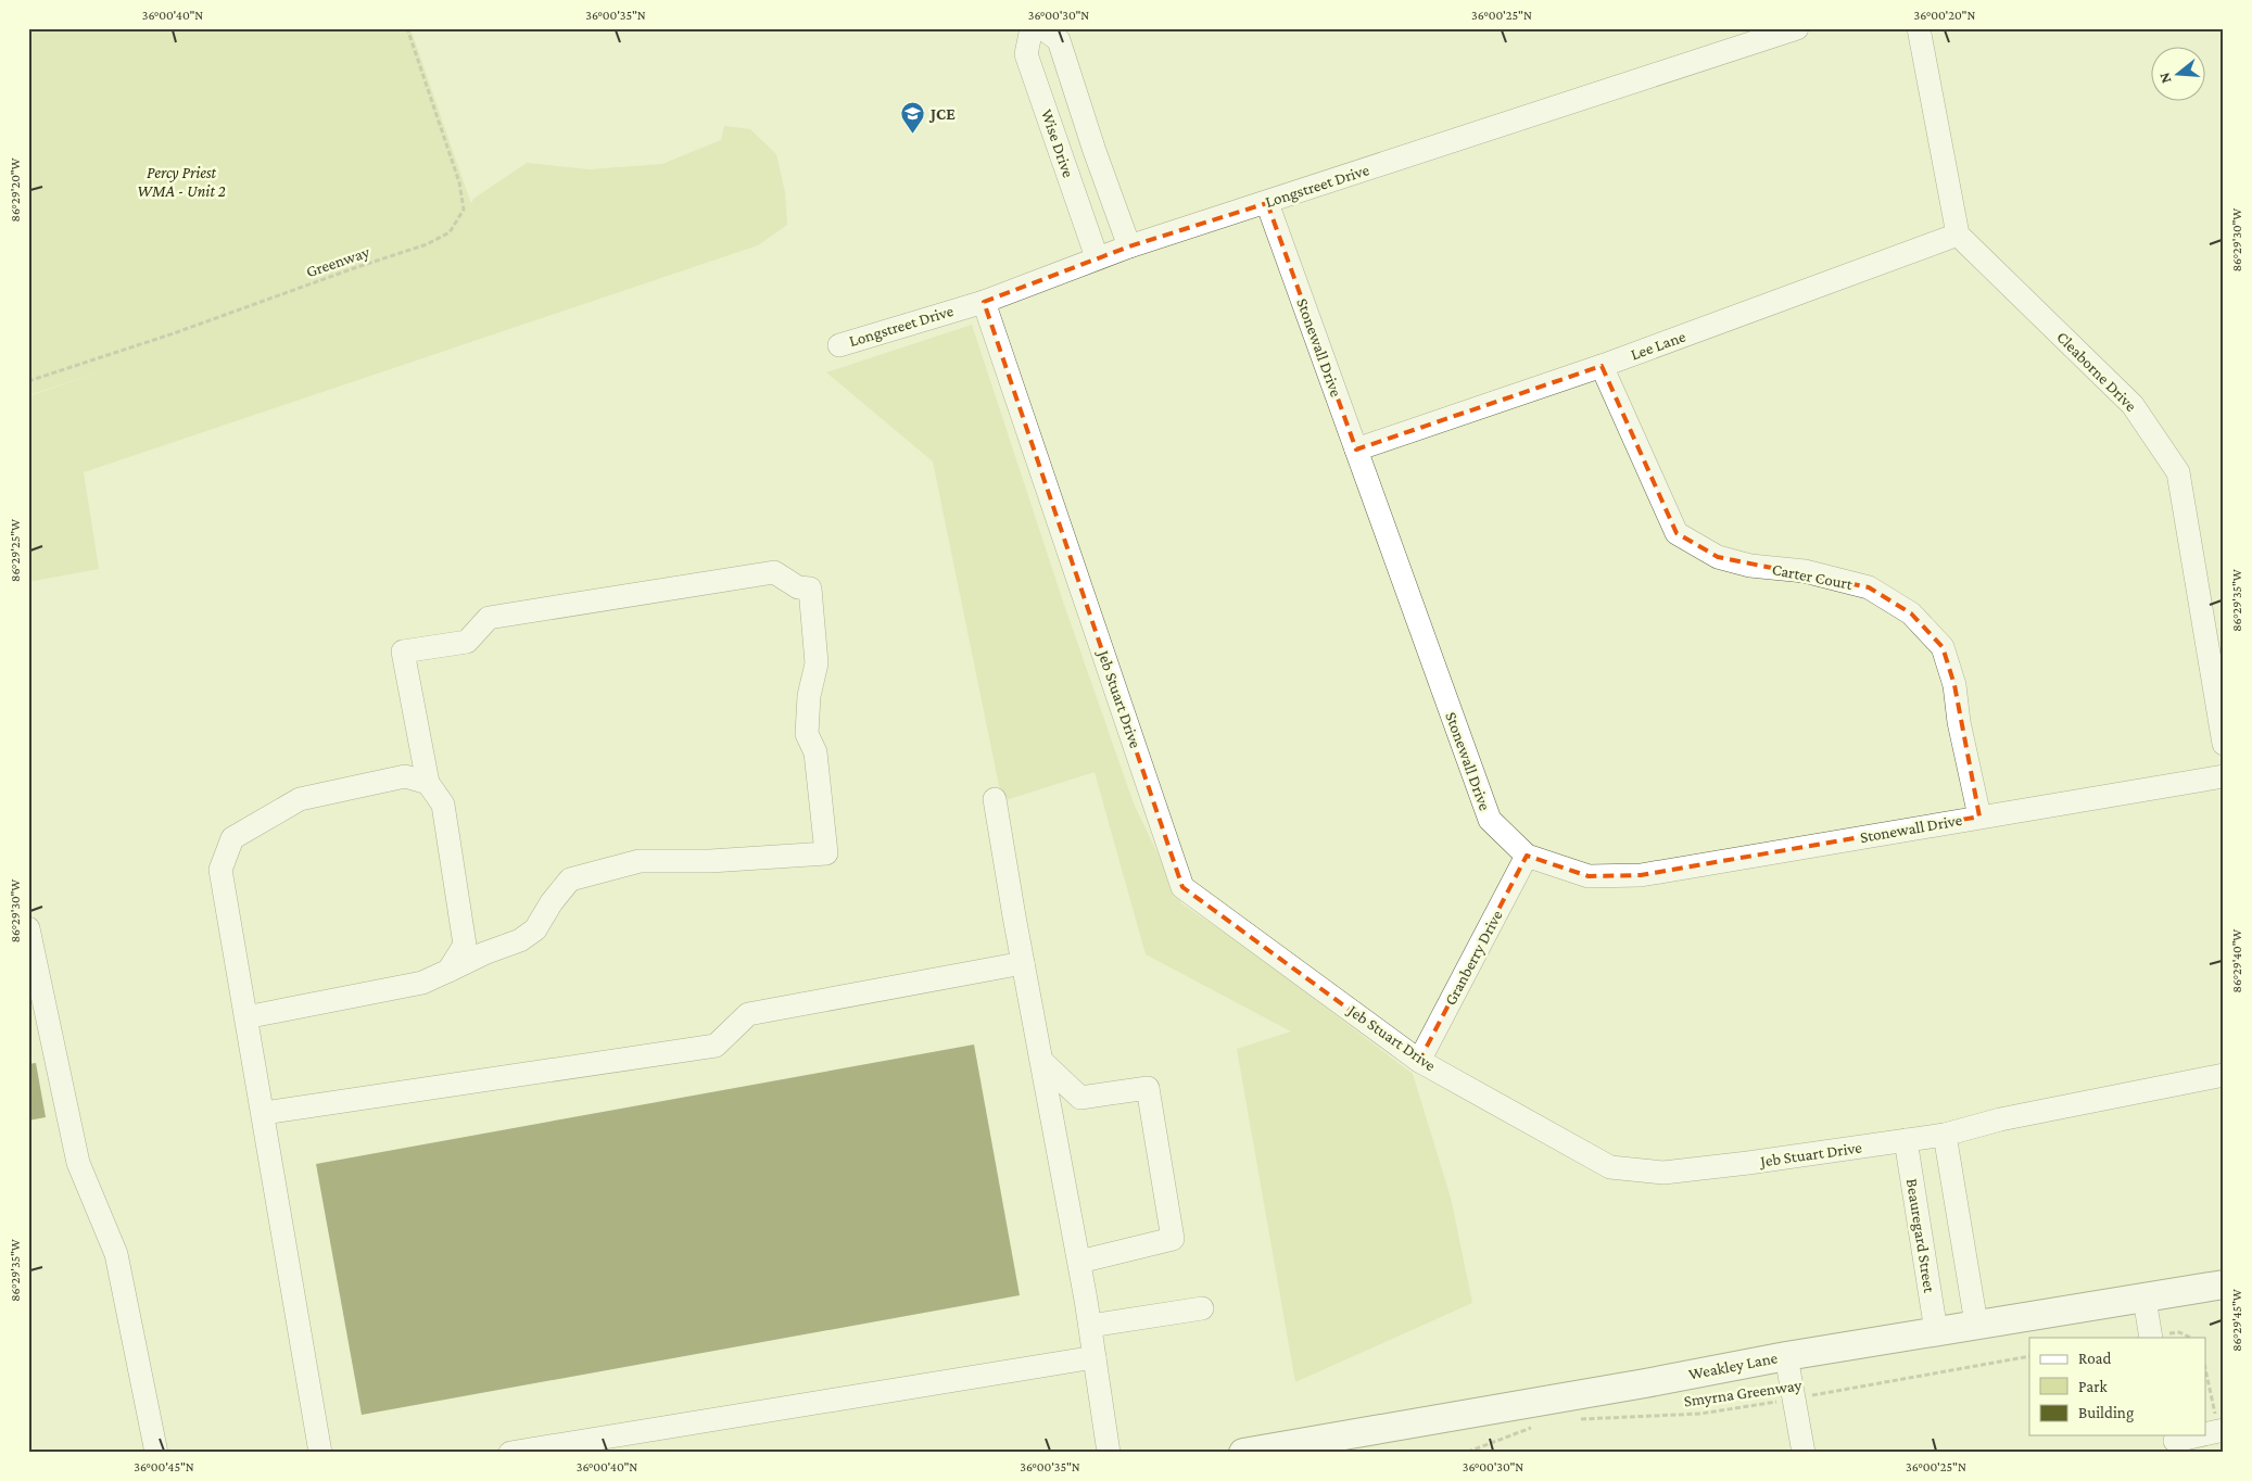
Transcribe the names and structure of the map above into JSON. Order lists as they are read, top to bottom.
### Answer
{
  "streets": {
    "main road": ["Weakley Lane"],
    "street": [
      "Wise Drive",
      "Longstreet Drive",
      "Lee Lane",
      "Stonewall Drive",
      "Cleaborne Drive",
      "Carter Court",
      "Jeb Stuart Drive",
      "Granberry Drive",
      "Beauregard Street"
    ],
    "path": ["Greenway", "Smyrna Greenway"]
  },
  "crossings": [
    ["Wise Drive", "Longstreet Drive"],
    ["Longstreet Drive", "Stonewall Drive"],
    ["Longstreet Drive", "Jeb Stuart Drive"],
    ["Lee Lane", "Stonewall Drive"],
    ["Lee Lane", "Cleaborne Drive"],
    ["Lee Lane", "Carter Court"],
    ["Stonewall Drive", "Carter Court"],
    ["Stonewall Drive", "Granberry Drive"],
    ["Jeb Stuart Drive", "Granberry Drive"],
    ["Jeb Stuart Drive", "Beauregard Street"],
    ["Beauregard Street", "Weakley Lane"]
  ],
  "parks": ["Percy Priest WMA - Unit 2"],
  "places": {
    "school or university": ["JCE"]
  },
  "legend": ["Road", "Park", "Building"],
  "north": "left",
  "coordinates": [
    "36°00'40\"N",
    "36°00'35\"N",
    "36°00'30\"N",
    "36°00'25\"N",
    "36°00'20\"N",
    "86°29'20\"W",
    "86°29'30\"W",
    "86°29'25\"W",
    "86°29'35\"W",
    "86°29'40\"W",
    "86°29'45\"W",
    "36°00'45\"N"
  ]
}
